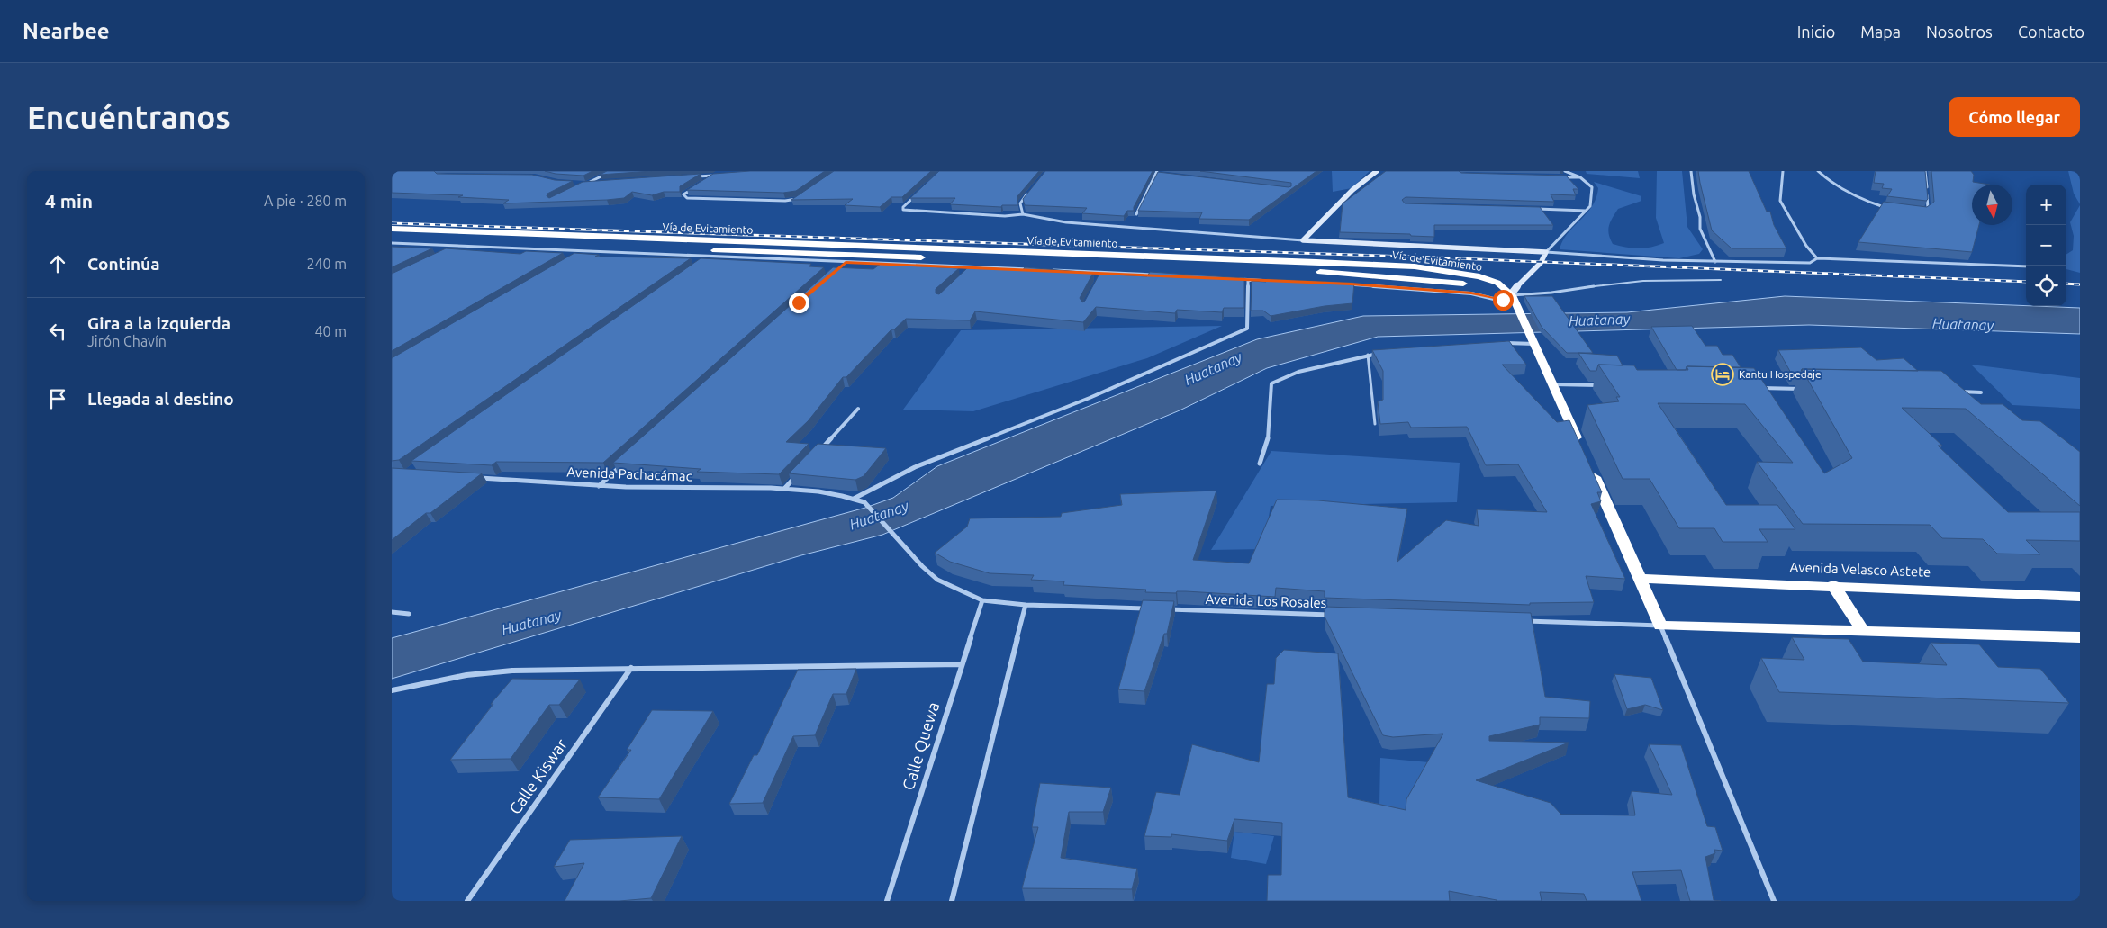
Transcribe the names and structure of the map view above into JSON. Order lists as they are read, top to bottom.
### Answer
{
  "streets": {
    "highway": ["Vía de Evitamiento", "Avenida Velasco Astete"],
    "street": [
      "Avenida Pachacámac",
      "Avenida Los Rosales",
      "Calle Quewa",
      "Calle Kiswar"
    ]
  },
  "crossings": [
    ["Avenida Pachacámac", "Calle Quewa"]
  ],
  "water": ["Huatanay"],
  "places": {
    "hotel": ["Kantu Hospedaje"]
  },
  "north": "bottom",
  "page": {
    "header": "Nearbee",
    "nav": [
      "Inicio",
      "Mapa",
      "Nosotros",
      "Contacto"
    ],
    "buttons": "Cómo llegar",
    "title": "Encuéntranos",
    "heading": ["4 min", "A pie · 280 m"],
    "map_buttons": ["+", "−"],
    "list": [
      ["Continúa", "240 m"],
      ["Gira a la izquierda", "Jirón Chavín", "40 m"],
      "Llegada al destino"
    ]
  }
}
